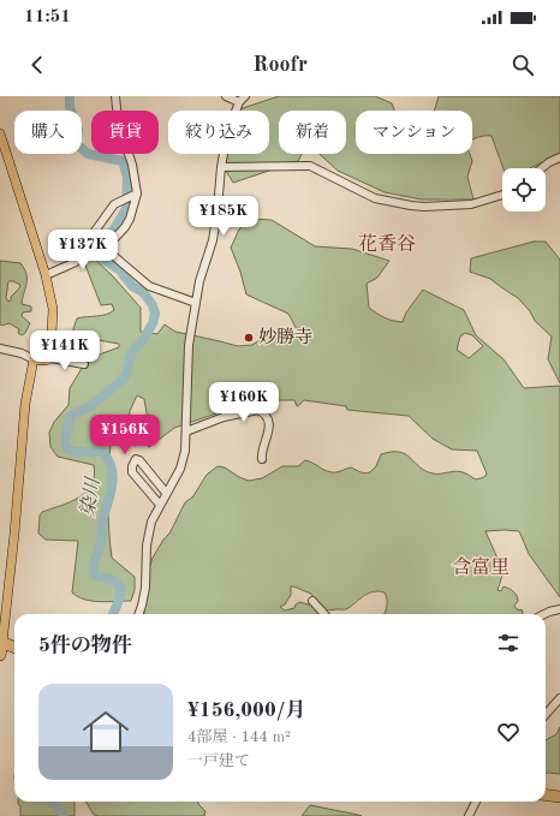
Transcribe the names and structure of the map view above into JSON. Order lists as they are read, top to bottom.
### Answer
{
  "districts": ["花香谷", "含富里"],
  "water": ["染川"],
  "places": ["妙勝寺"],
  "page": {
    "status": "11:51",
    "header": "Roofr",
    "chip": [
      "購入",
      "賃貸",
      "絞り込み",
      "新着",
      "マンション"
    ],
    "price": [
      "¥185K",
      "¥137K",
      "¥141K",
      "¥160K",
      "¥156K"
    ],
    "heading": "5件の物件",
    "list": [
      {
        "name": "¥156,000/月",
        "note": "4部屋 · 144 m² · 一戸建て"
      }
    ]
  }
}
